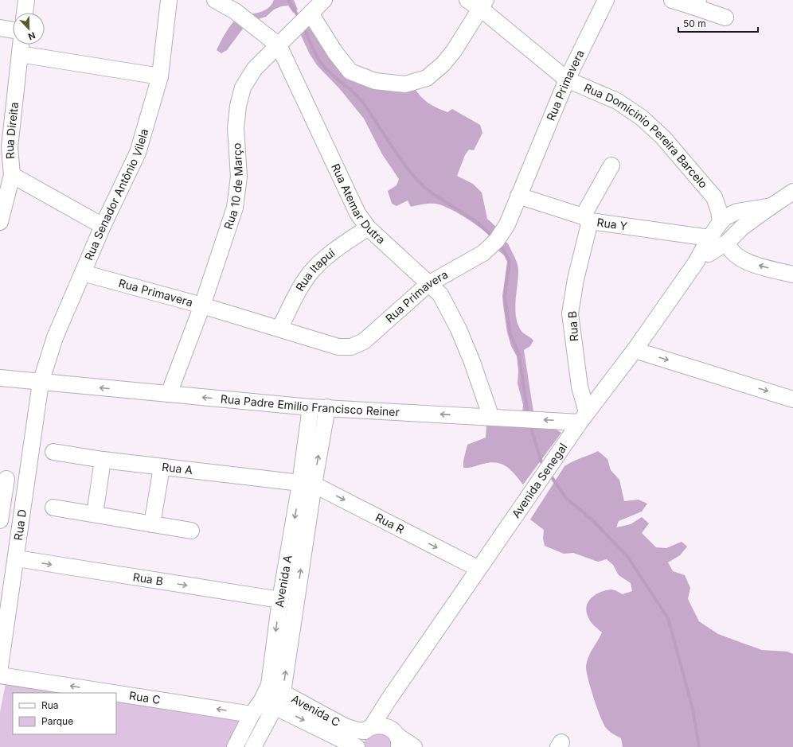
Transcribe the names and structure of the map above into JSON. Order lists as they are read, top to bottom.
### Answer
{
  "streets": {
    "street": [
      "Rua Primavera",
      "Rua Direita",
      "Rua Domicinio Pereira Barcelo",
      "Rua 10 de Março",
      "Rua Senador Antônio Vilela",
      "Rua Atemar Dutra",
      "Rua Y",
      "Rua Itapuí",
      "Rua B",
      "Rua Padre Emilio Francisco Reiner",
      "Rua A",
      "Avenida Senegal",
      "Rua R",
      "Rua D",
      "Avenida A",
      "Rua C",
      "Avenida C"
    ]
  },
  "crossings": [
    ["Rua Primavera", "Rua Domicinio Pereira Barcelo"],
    ["Rua Primavera", "Rua 10 de Março"],
    ["Rua Primavera", "Rua Senador Antônio Vilela"],
    ["Rua Primavera", "Rua Atemar Dutra"],
    ["Rua Primavera", "Rua Y"],
    ["Rua Primavera", "Rua Itapuí"],
    ["Rua Domicinio Pereira Barcelo", "Avenida Senegal"],
    ["Rua 10 de Março", "Rua Atemar Dutra"],
    ["Rua 10 de Março", "Rua Padre Emilio Francisco Reiner"],
    ["Rua Senador Antônio Vilela", "Rua Padre Emilio Francisco Reiner"],
    ["Rua Senador Antônio Vilela", "Rua D"],
    ["Rua Atemar Dutra", "Rua Itapuí"],
    ["Rua Atemar Dutra", "Rua Padre Emilio Francisco Reiner"],
    ["Rua Y", "Rua B"],
    ["Rua Y", "Avenida Senegal"],
    ["Rua B", "Rua Padre Emilio Francisco Reiner"],
    ["Rua B", "Avenida Senegal"],
    ["Rua B", "Rua D"],
    ["Rua B", "Avenida A"],
    ["Rua Padre Emilio Francisco Reiner", "Avenida Senegal"],
    ["Rua Padre Emilio Francisco Reiner", "Rua D"],
    ["Rua Padre Emilio Francisco Reiner", "Avenida A"],
    ["Rua A", "Rua R"],
    ["Rua A", "Avenida A"],
    ["Avenida Senegal", "Rua R"],
    ["Avenida Senegal", "Avenida C"],
    ["Rua R", "Avenida A"],
    ["Avenida A", "Rua C"],
    ["Avenida A", "Avenida C"]
  ],
  "one_way": ["Rua Padre Emilio Francisco Reiner", "Rua R", "Rua C"],
  "legend": ["Rua", "Parque"],
  "scale_bar": "50 m",
  "north": "bottom"
}
